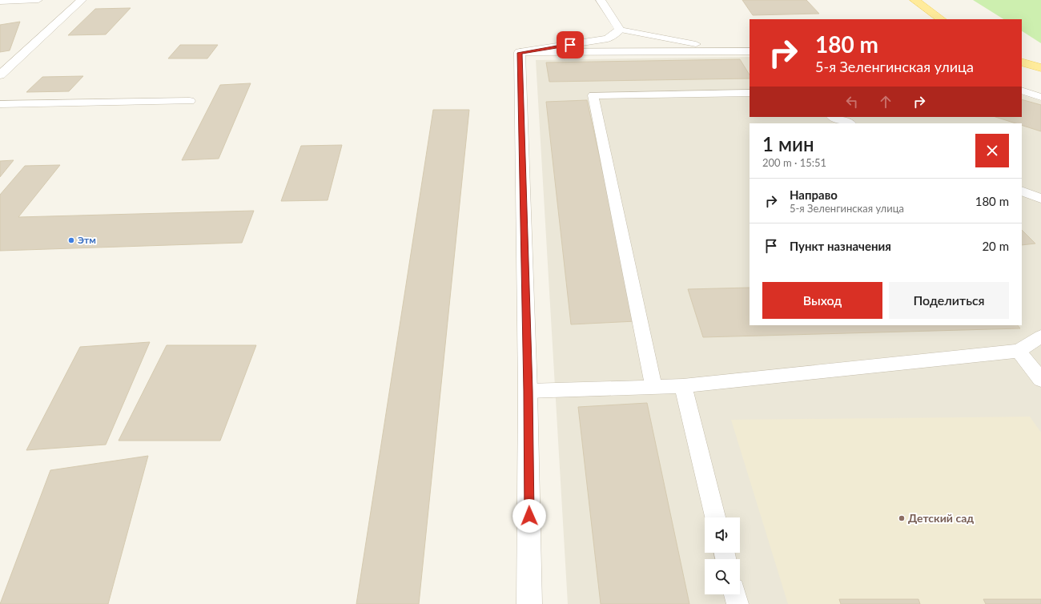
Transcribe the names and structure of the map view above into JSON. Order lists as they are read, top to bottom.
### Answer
{
  "places": ["Этм", "Детский сад"],
  "page": {
    "turn": ["180 m", "5-я Зеленгинская улица"],
    "heading": ["1 мин", "200 m · 15:51"],
    "list": [
      {
        "name": "Направо",
        "note": "5-я Зеленгинская улица",
        "value": "180 m"
      },
      {
        "name": "Пункт назначения",
        "value": "20 m"
      }
    ],
    "buttons": ["Выход", "Поделиться"]
  }
}
